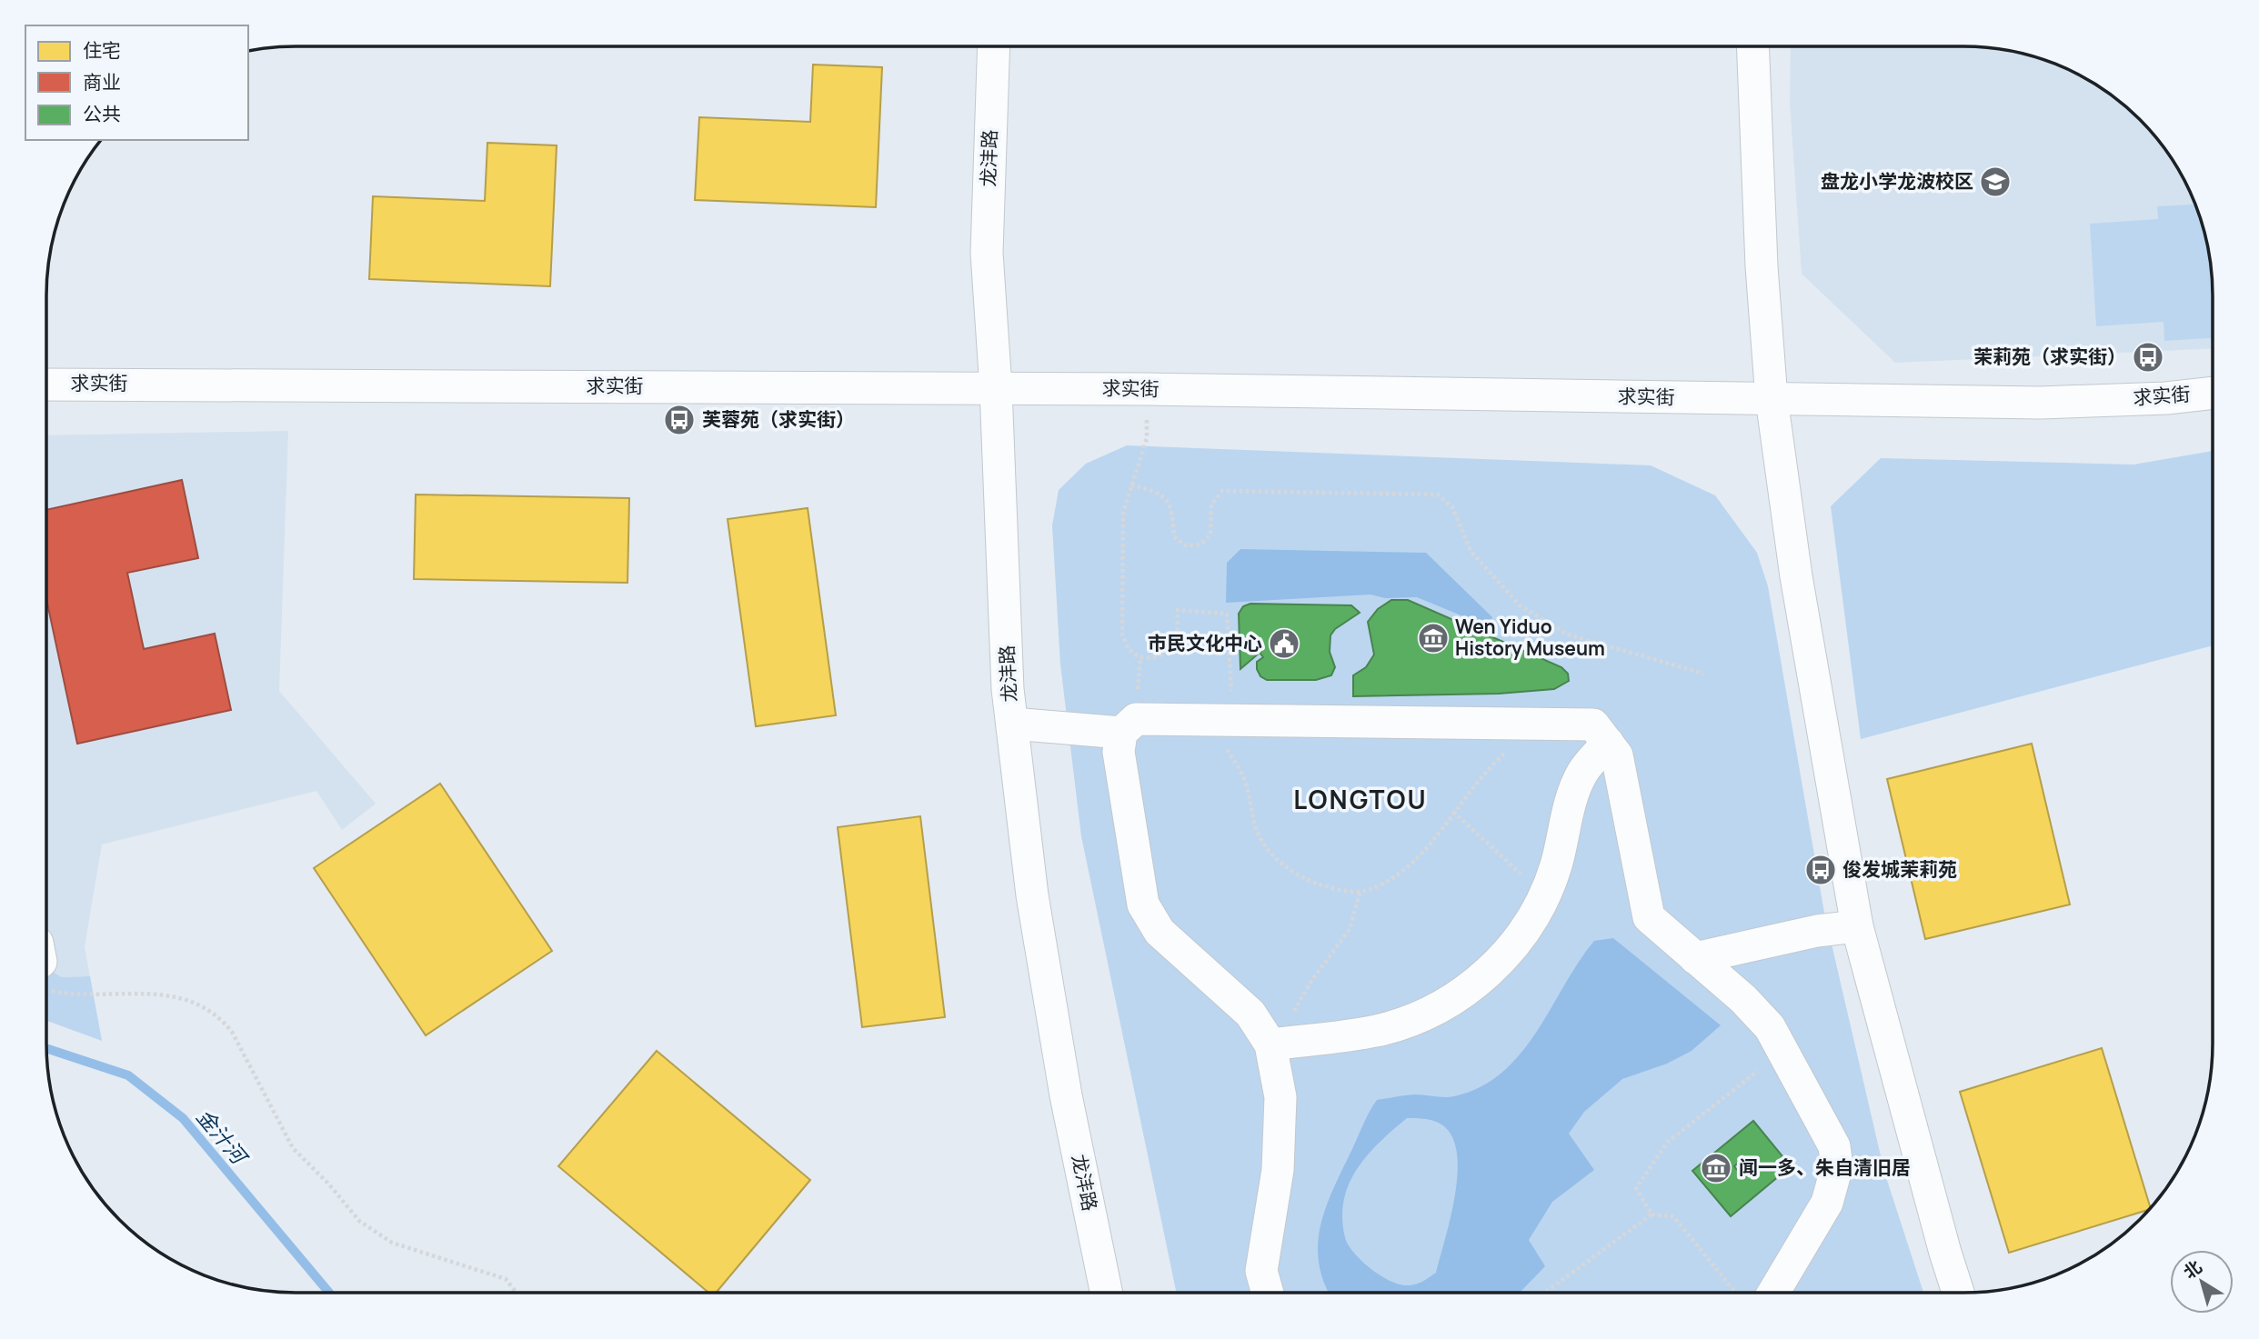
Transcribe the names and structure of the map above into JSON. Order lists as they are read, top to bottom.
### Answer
{
  "streets": {
    "street": ["龙沣路", "求实街"]
  },
  "crossings": [
    ["龙沣路", "求实街"]
  ],
  "districts": ["LONGTOU"],
  "water": ["金汁河"],
  "places": {
    "school or university": ["盘龙小学龙波校区"],
    "bus stop": ["茉莉苑（求实街）", "芙蓉苑（求实街）", "俊发城茉莉苑"],
    "museum": ["Wen Yiduo History Museum", "闻一多、朱自清旧居"],
    "public building": ["市民文化中心"]
  },
  "legend": ["住宅", "商业", "公共"],
  "north": "top left"
}
